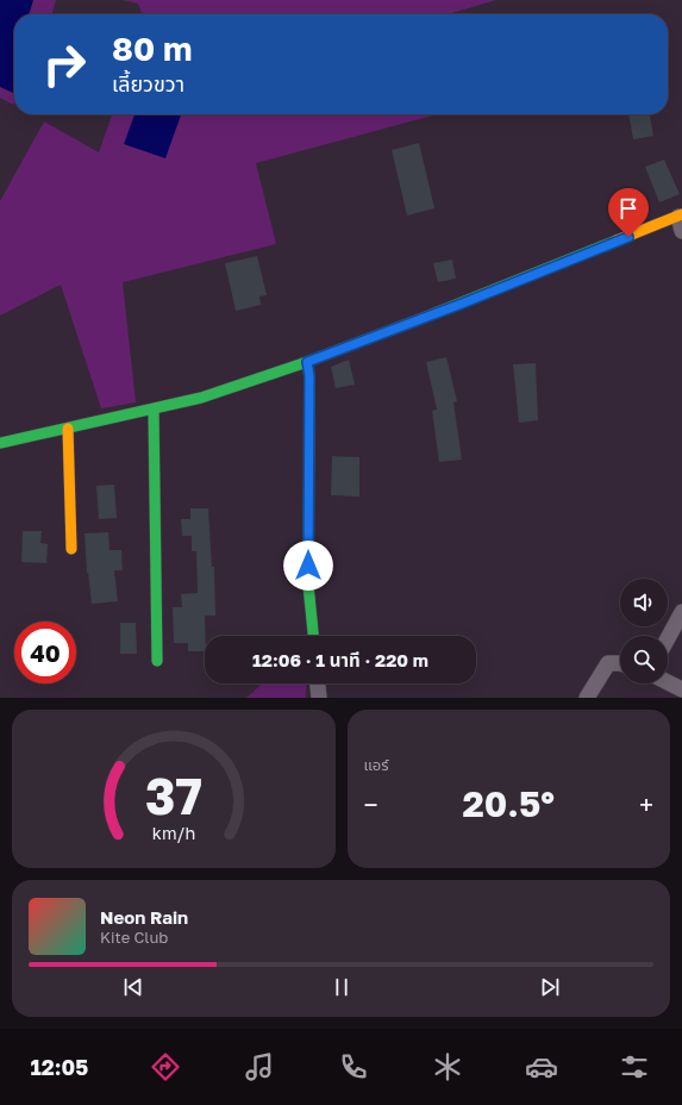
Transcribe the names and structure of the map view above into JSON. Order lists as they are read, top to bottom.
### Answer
{
  "page": {
    "turn": ["80 m", "เลี้ยวขวา"],
    "limit": "40",
    "trip": "12:06 · 1 นาที · 220 m",
    "tile": "แอร์",
    "heat": ["−", "20.5°", "+"],
    "song": ["Neon Rain", "Kite Club"],
    "tabs": "12:05",
    "gauge": ["37", "km/h"]
  }
}
